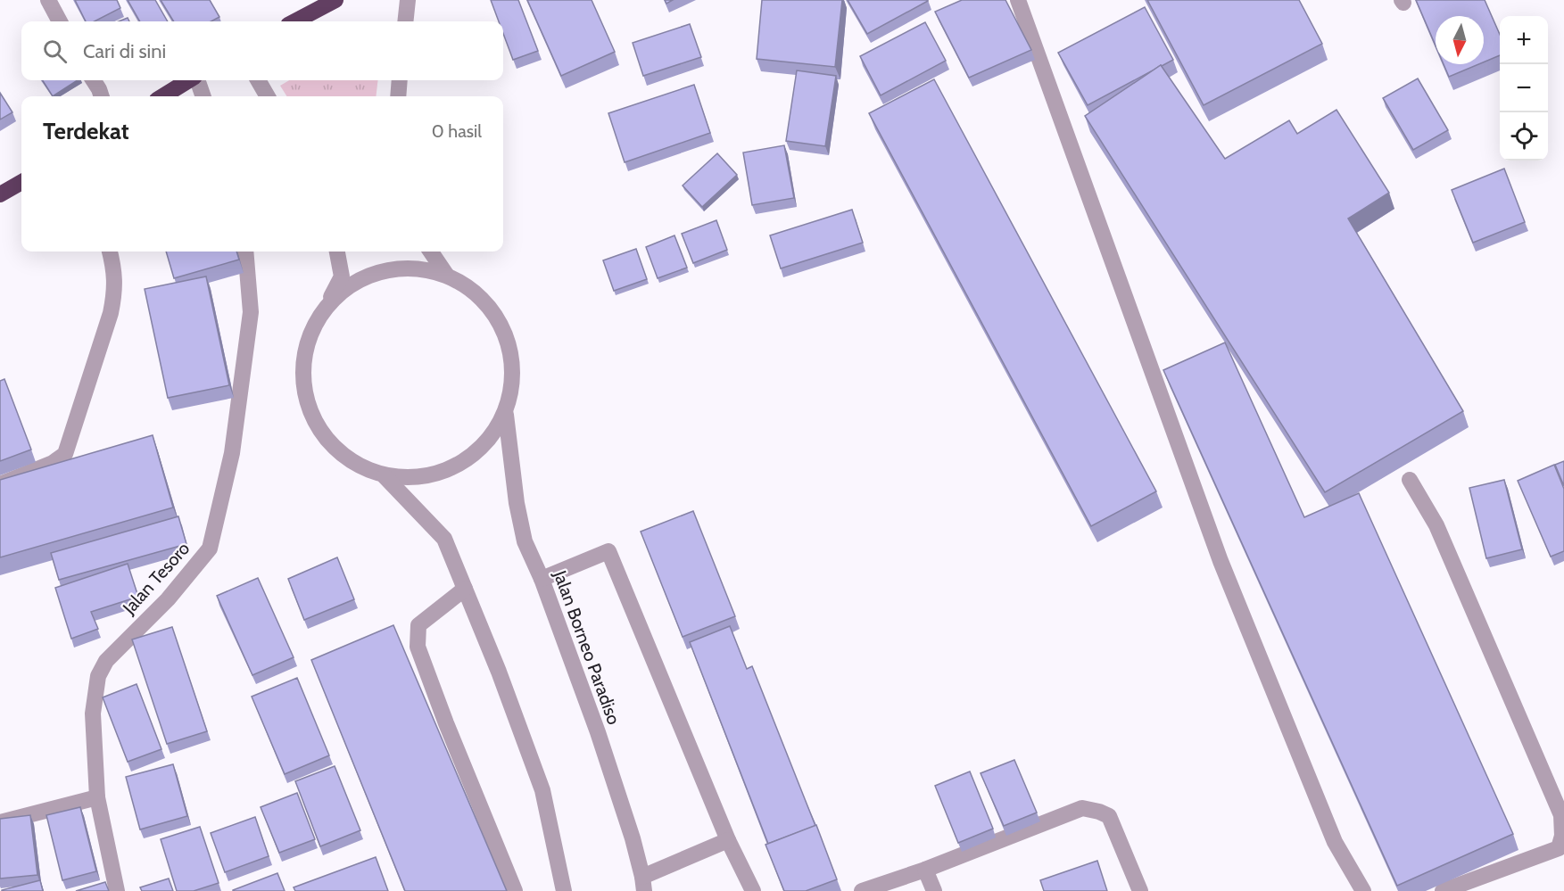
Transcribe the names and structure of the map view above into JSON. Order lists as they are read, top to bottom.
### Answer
{
  "streets": {
    "street": ["Jalan Tesoro", "Jalan Borneo Paradiso"]
  },
  "north": "bottom",
  "page": {
    "map_buttons": ["+", "−"],
    "search": "Cari di sini",
    "heading": ["Terdekat", "0 hasil"]
  }
}
